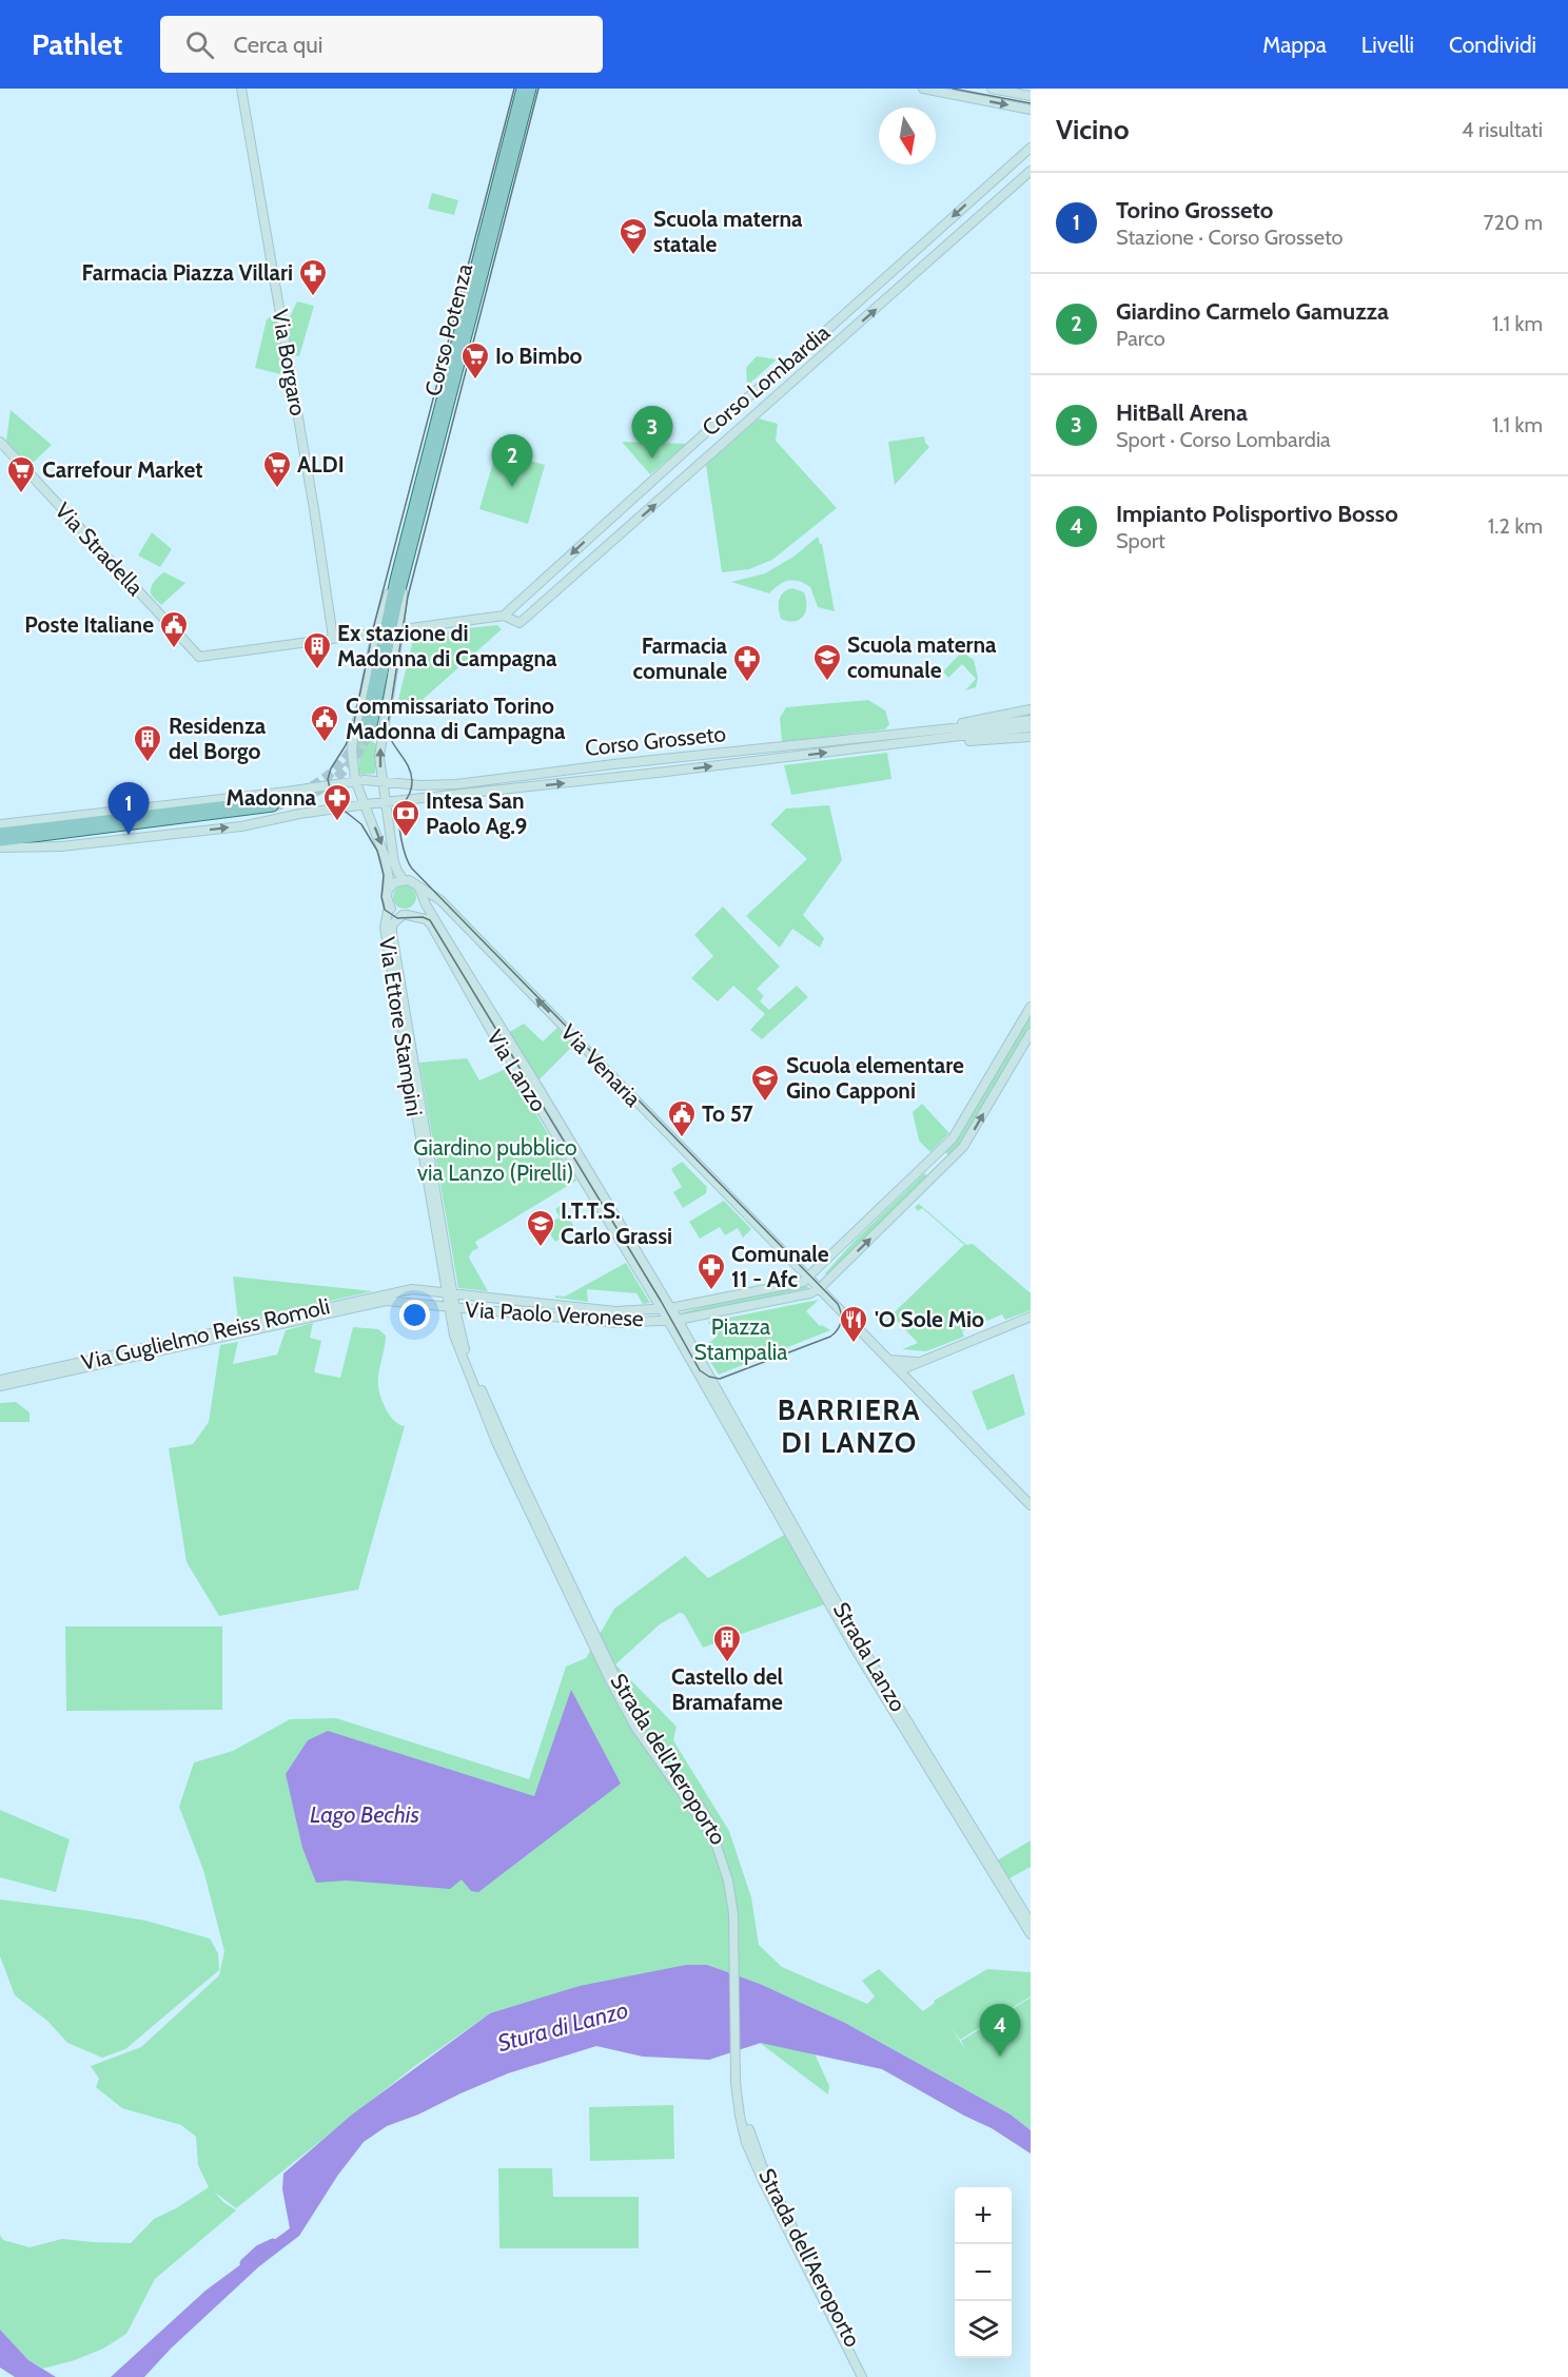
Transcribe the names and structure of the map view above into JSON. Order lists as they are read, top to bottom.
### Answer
{
  "streets": {
    "main road": [
      "Corso Potenza",
      "Via Borgaro",
      "Corso Lombardia",
      "Via Stradella",
      "Corso Grosseto",
      "Via Ettore Stampini",
      "Via Venaria",
      "Via Lanzo",
      "Via Paolo Veronese",
      "Via Guglielmo Reiss Romoli",
      "Strada Lanzo",
      "Strada dell'Aeroporto"
    ]
  },
  "crossings": [
    ["Corso Potenza", "Corso Grosseto"],
    ["Corso Potenza", "Via Ettore Stampini"],
    ["Corso Potenza", "Via Venaria"],
    ["Corso Potenza", "Via Lanzo"],
    ["Via Borgaro", "Via Stradella"],
    ["Via Ettore Stampini", "Via Venaria"],
    ["Via Ettore Stampini", "Via Lanzo"],
    ["Via Ettore Stampini", "Via Paolo Veronese"],
    ["Via Ettore Stampini", "Strada dell'Aeroporto"],
    ["Via Venaria", "Via Lanzo"],
    ["Via Lanzo", "Via Paolo Veronese"],
    ["Via Lanzo", "Strada Lanzo"],
    ["Via Paolo Veronese", "Via Guglielmo Reiss Romoli"]
  ],
  "one_way": ["Via Venaria"],
  "districts": ["BARRIERA DI LANZO"],
  "water": ["Lago Bechis", "Stura di Lanzo"],
  "parks": ["Giardino pubblico via Lanzo (Pirelli)", "Piazza Stampalia"],
  "places": {
    "school or university": [
      "Scuola materna statale",
      "Scuola materna comunale",
      "Scuola elementare Gino Capponi",
      "I.T.T.S. Carlo Grassi"
    ],
    "pharmacy": [
      "Farmacia Piazza Villari",
      "Farmacia comunale",
      "Madonna",
      "Comunale 11 - Afc"
    ],
    "supermarket": ["Io Bimbo", "ALDI", "Carrefour Market"],
    "public building": ["Poste Italiane", "Commissariato Torino Madonna di Campagna", "To 57"],
    "building": ["Ex stazione di Madonna di Campagna", "Residenza del Borgo", "Castello del Bramafame"],
    "bank": ["Intesa San Paolo Ag.9"],
    "restaurant": ["'O Sole Mio"]
  },
  "north": "bottom",
  "page": {
    "header": "Pathlet",
    "search": "Cerca qui",
    "nav": ["Mappa", "Livelli", "Condividi"],
    "heading": ["Vicino", "4 risultati"],
    "list": [
      {
        "mark": "1",
        "name": "Torino Grosseto",
        "note": "Stazione · Corso Grosseto",
        "value": "720 m"
      },
      {
        "mark": "2",
        "name": "Giardino Carmelo Gamuzza",
        "note": "Parco",
        "value": "1.1 km"
      },
      {
        "mark": "3",
        "name": "HitBall Arena",
        "note": "Sport · Corso Lombardia",
        "value": "1.1 km"
      },
      {
        "mark": "4",
        "name": "Impianto Polisportivo Bosso",
        "note": "Sport",
        "value": "1.2 km"
      }
    ],
    "pins": [
      "3",
      "2",
      "1",
      "4"
    ],
    "map_buttons": ["+", "−"]
  }
}
